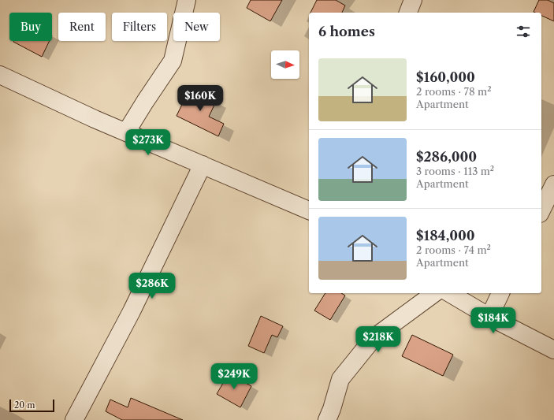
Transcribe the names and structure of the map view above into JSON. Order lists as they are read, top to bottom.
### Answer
{
  "scale_bar": "20 m",
  "north": "right",
  "page": {
    "chip": [
      "Buy",
      "Rent",
      "Filters",
      "New"
    ],
    "heading": "6 homes",
    "list": [
      {
        "name": "$160,000",
        "note": "2 rooms · 78 m² · Apartment"
      },
      {
        "name": "$286,000",
        "note": "3 rooms · 113 m² · Apartment"
      },
      {
        "name": "$184,000",
        "note": "2 rooms · 74 m² · Apartment"
      }
    ],
    "price": [
      "$160K",
      "$273K",
      "$286K",
      "$184K",
      "$218K",
      "$249K"
    ],
    "scale": "20 m"
  }
}
